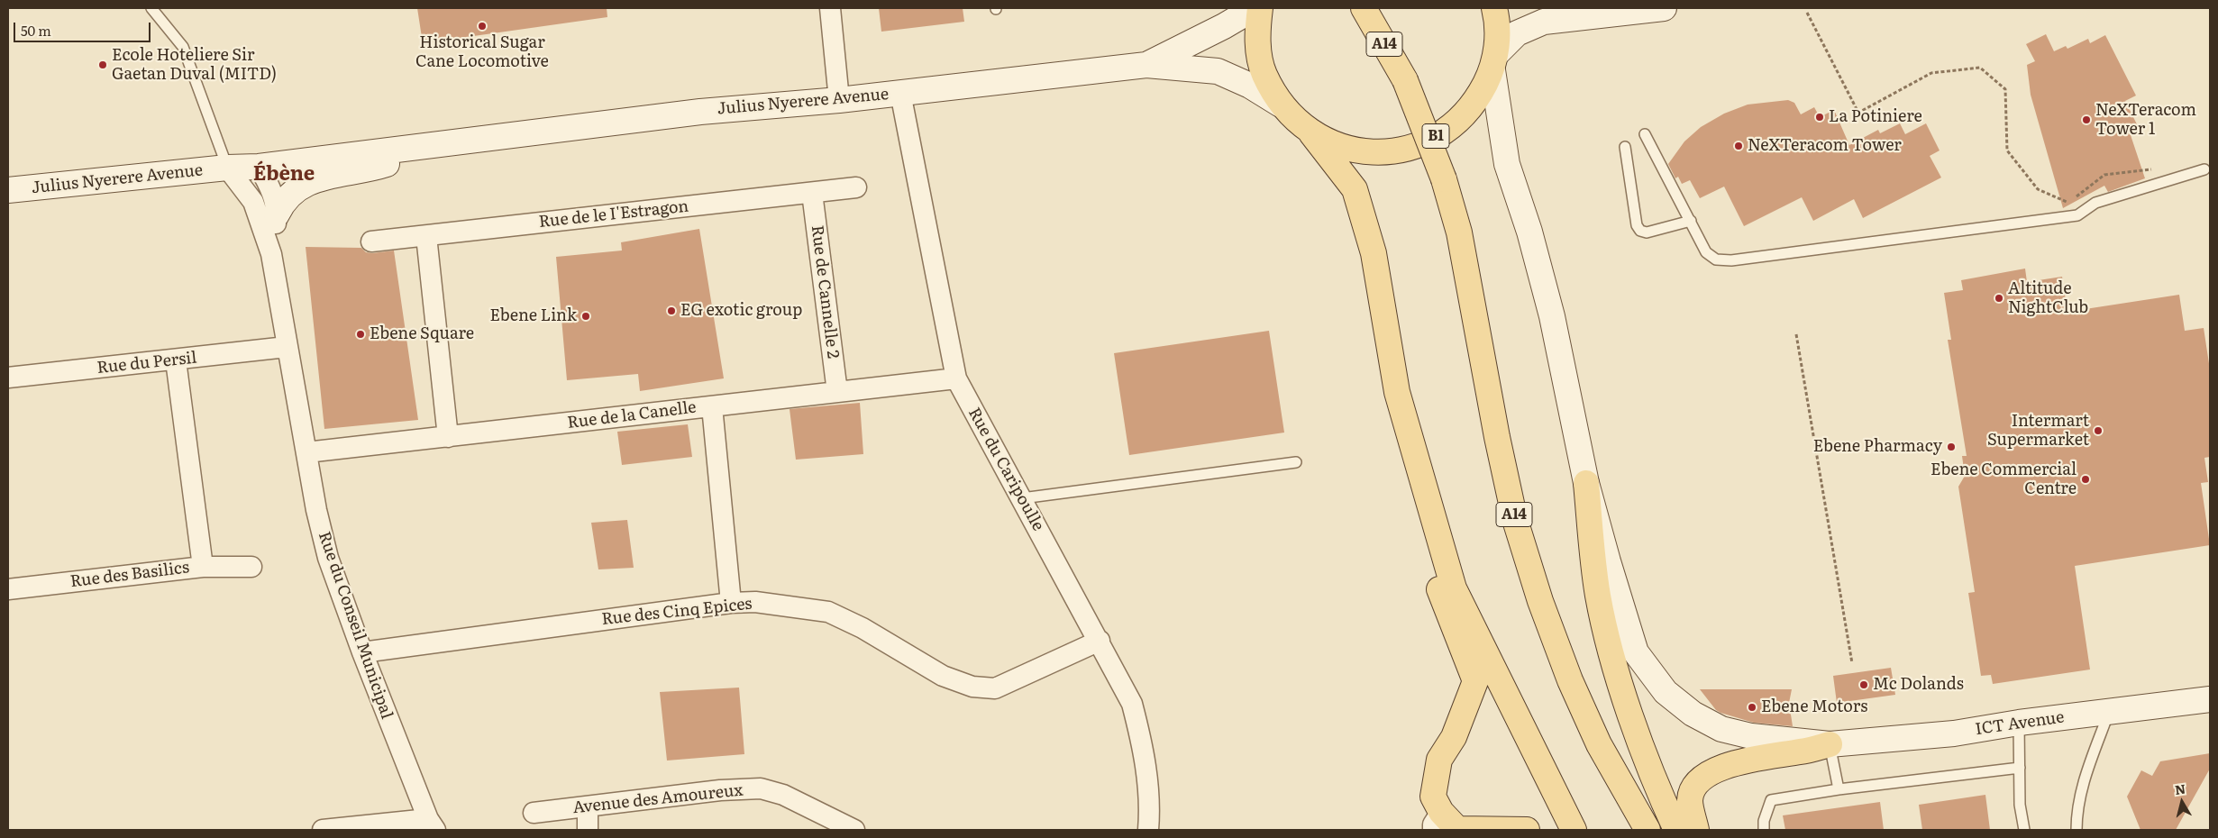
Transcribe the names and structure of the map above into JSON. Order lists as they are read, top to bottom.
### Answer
{
  "streets": {
    "main road": [
      "A14",
      "Julius Nyerere Avenue",
      "B1",
      "ICT Avenue"
    ],
    "street": [
      "Rue de le I'Estragon",
      "Rue de Cannelle 2",
      "Rue du Persil",
      "Rue de la Canelle",
      "Rue du Caripoulle",
      "Rue des Basilics",
      "Rue des Cinq Epices",
      "Rue du Conseil Municipal",
      "Avenue des Amoureux"
    ]
  },
  "crossings": [
    ["Julius Nyerere Avenue", "Rue du Caripoulle"],
    ["Julius Nyerere Avenue", "ICT Avenue"],
    ["Rue de le I'Estragon", "Rue de Cannelle 2"],
    ["Rue de Cannelle 2", "Rue de la Canelle"],
    ["Rue du Persil", "Rue du Conseil Municipal"],
    ["Rue de la Canelle", "Rue du Caripoulle"],
    ["Rue de la Canelle", "Rue du Conseil Municipal"],
    ["Rue du Caripoulle", "Rue des Cinq Epices"],
    ["Rue des Cinq Epices", "Rue du Conseil Municipal"]
  ],
  "districts": ["Ébène"],
  "places": [
    "Historical Sugar Cane Locomotive",
    "Ecole Hoteliere Sir Gaetan Duval (MITD)",
    "La Potiniere",
    "NeXTeracom Tower 1",
    "NeXTeracom Tower",
    "Altitude NightClub",
    "EG exotic group",
    "Ebene Link",
    "Ebene Square",
    "Intermart Supermarket",
    "Ebene Pharmacy",
    "Ebene Commercial Centre",
    "Mc Dolands",
    "Ebene Motors"
  ],
  "scale_bar": "50 m",
  "north": "top"
}
